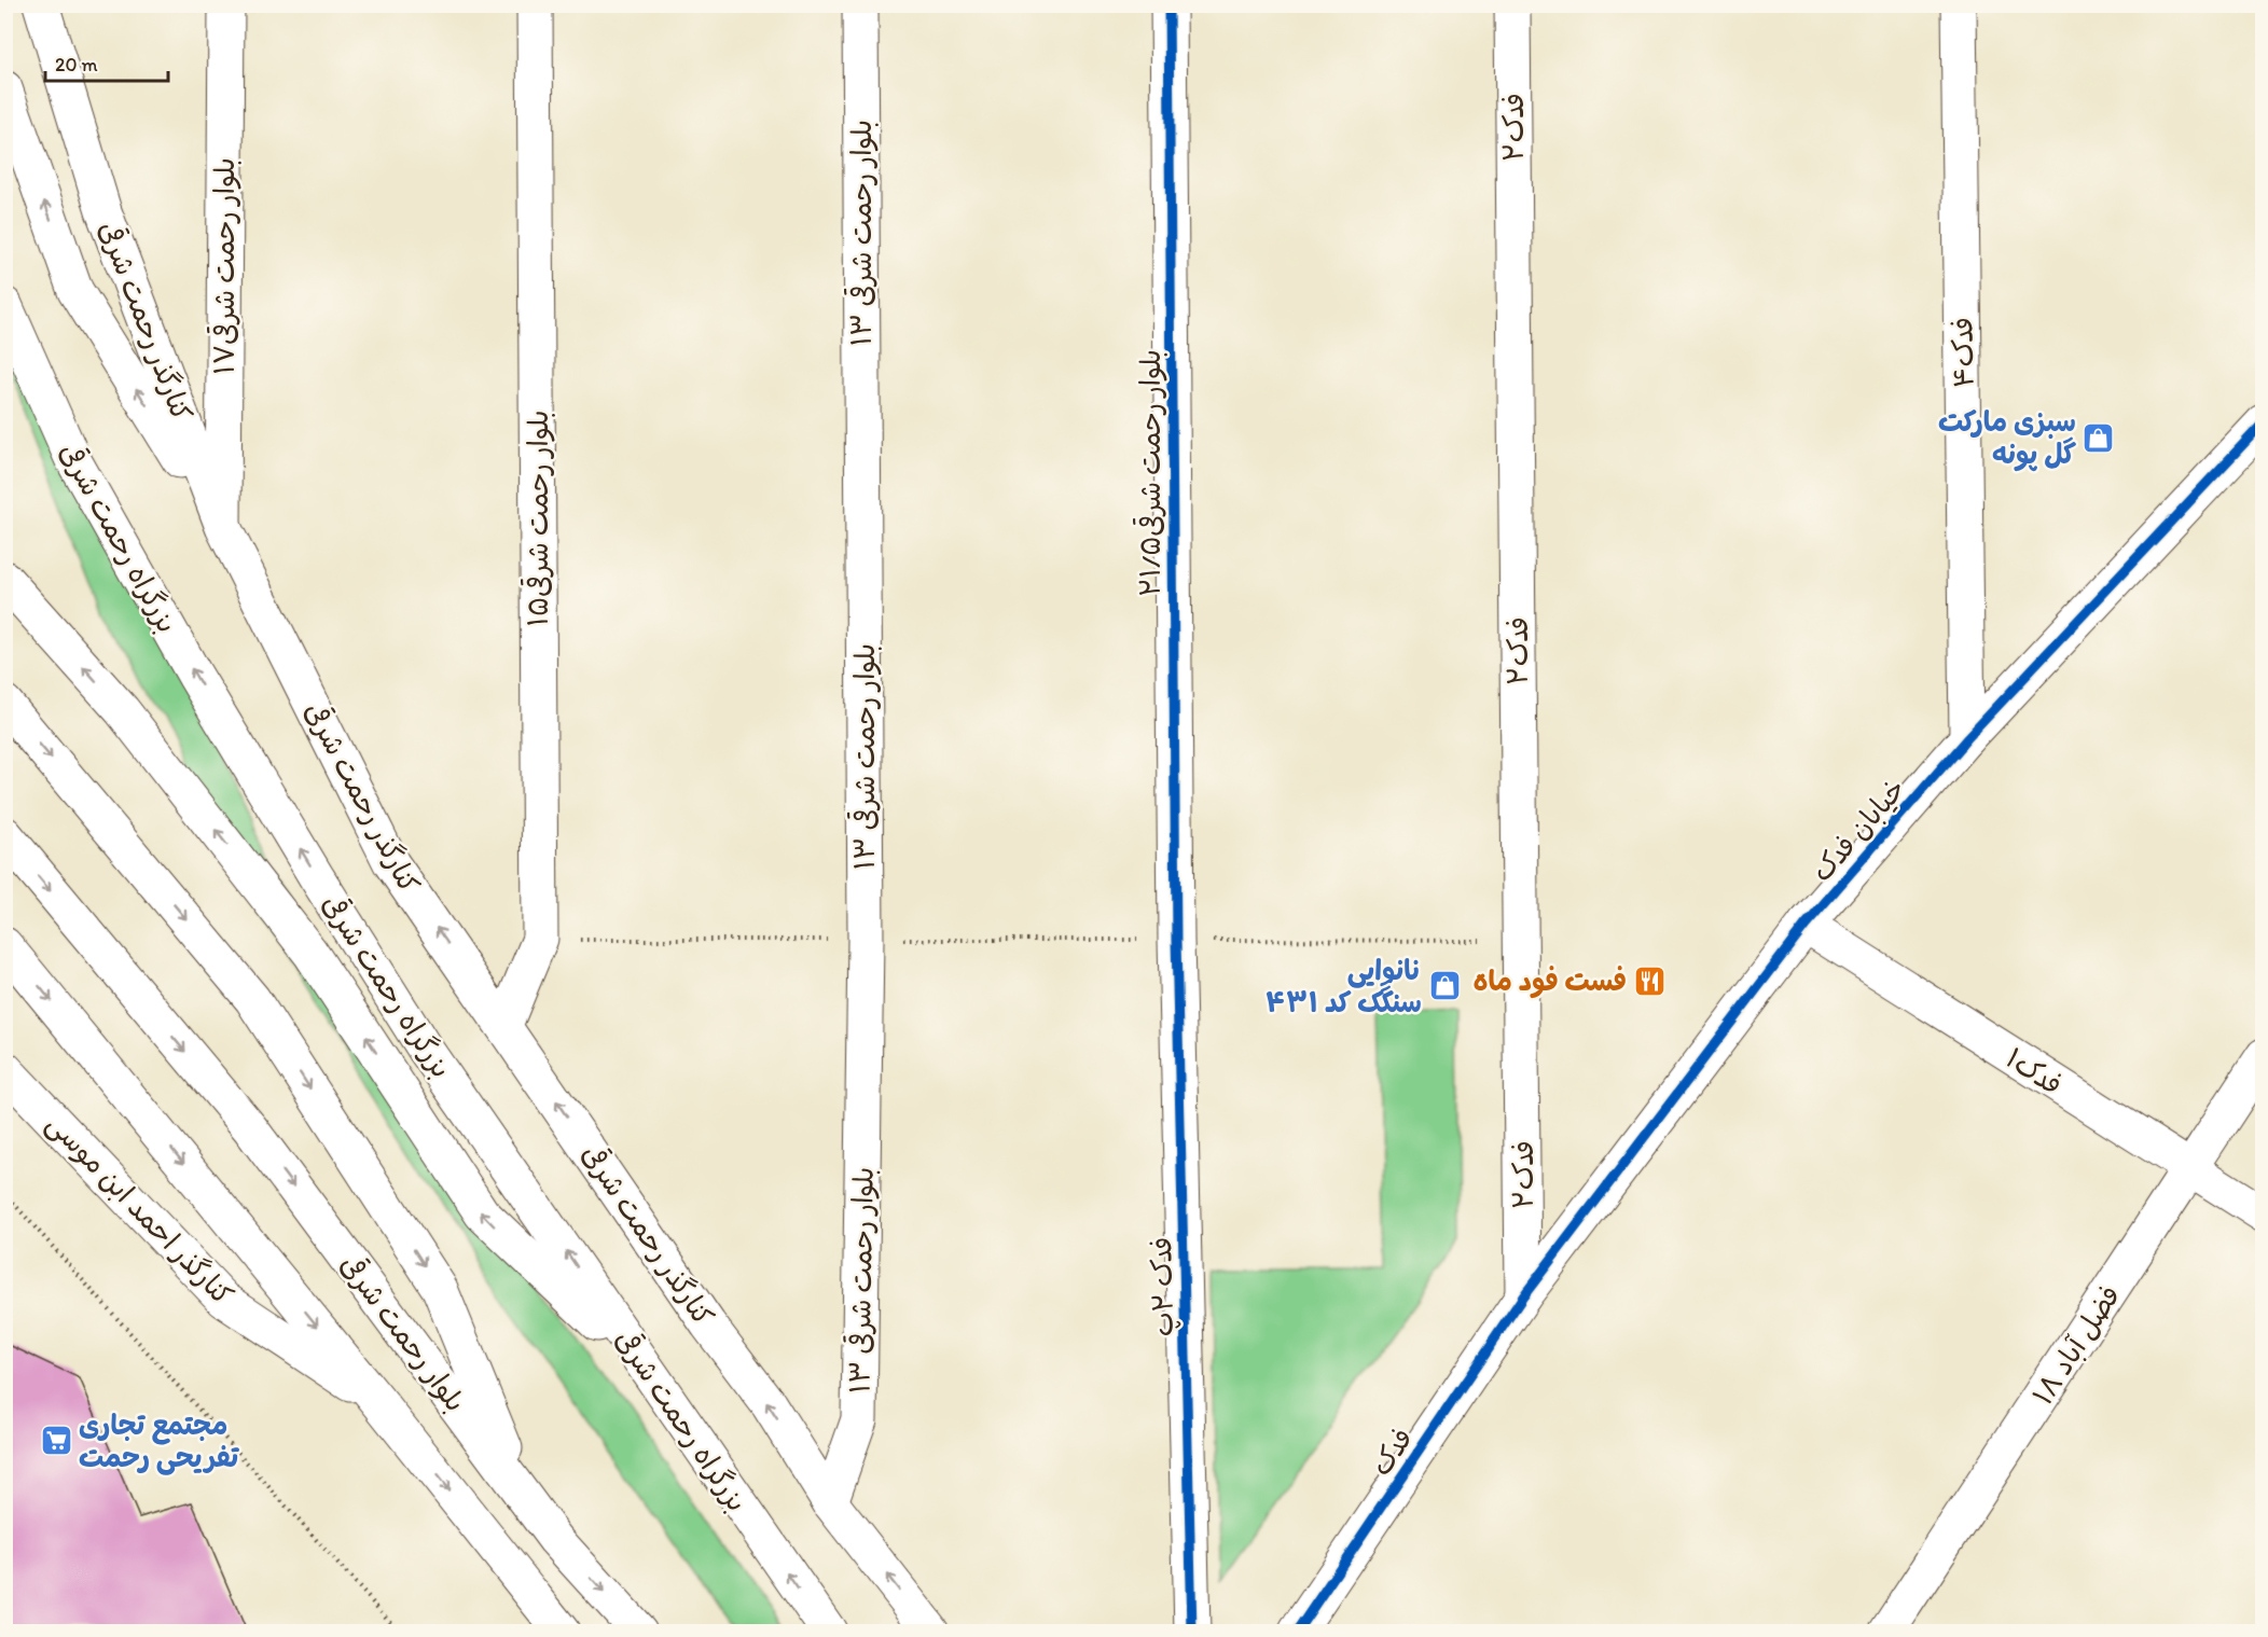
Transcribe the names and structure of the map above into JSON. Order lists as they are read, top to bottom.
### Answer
{
  "streets": {
    "main road": [
      "فدک۲",
      "بلوار رحمت شرقی ۱۳",
      "بلوار رحمت شرقی۱۷",
      "کنارگذر رحمت شرقی",
      "فدک۴",
      "بلوار رحمت شرقی۲۱/۵",
      "بلوار رحمت شرقی۱۵",
      "بزرگراه رحمت شرقی",
      "خیابان فدک",
      "فدک۱",
      "کنارگذر احمد ابن موسی",
      "فدک ۲پ",
      "بلوار رحمت شرقی",
      "فضل آباد ۱۸",
      "فدک"
    ]
  },
  "crossings": [
    ["فدک۲", "خیابان فدک"],
    ["فدک۲", "فدک"],
    ["بلوار رحمت شرقی ۱۳", "کنارگذر رحمت شرقی"],
    ["بلوار رحمت شرقی۱۷", "کنارگذر رحمت شرقی"],
    ["کنارگذر رحمت شرقی", "بلوار رحمت شرقی۱۵"],
    ["فدک۴", "خیابان فدک"],
    ["بلوار رحمت شرقی۲۱/۵", "فدک ۲پ"],
    ["خیابان فدک", "فدک۱"],
    ["خیابان فدک", "فدک"],
    ["فدک۱", "فضل آباد ۱۸"]
  ],
  "places": {
    "shop": ["سبزی مارکت گل پونه", "نانوایی سنگک کد ۴۳۱"],
    "restaurant": ["فست فود ماه"],
    "supermarket": ["مجتمع تجاری تفریحی رحمت"]
  },
  "scale_bar": "20 m"
}
